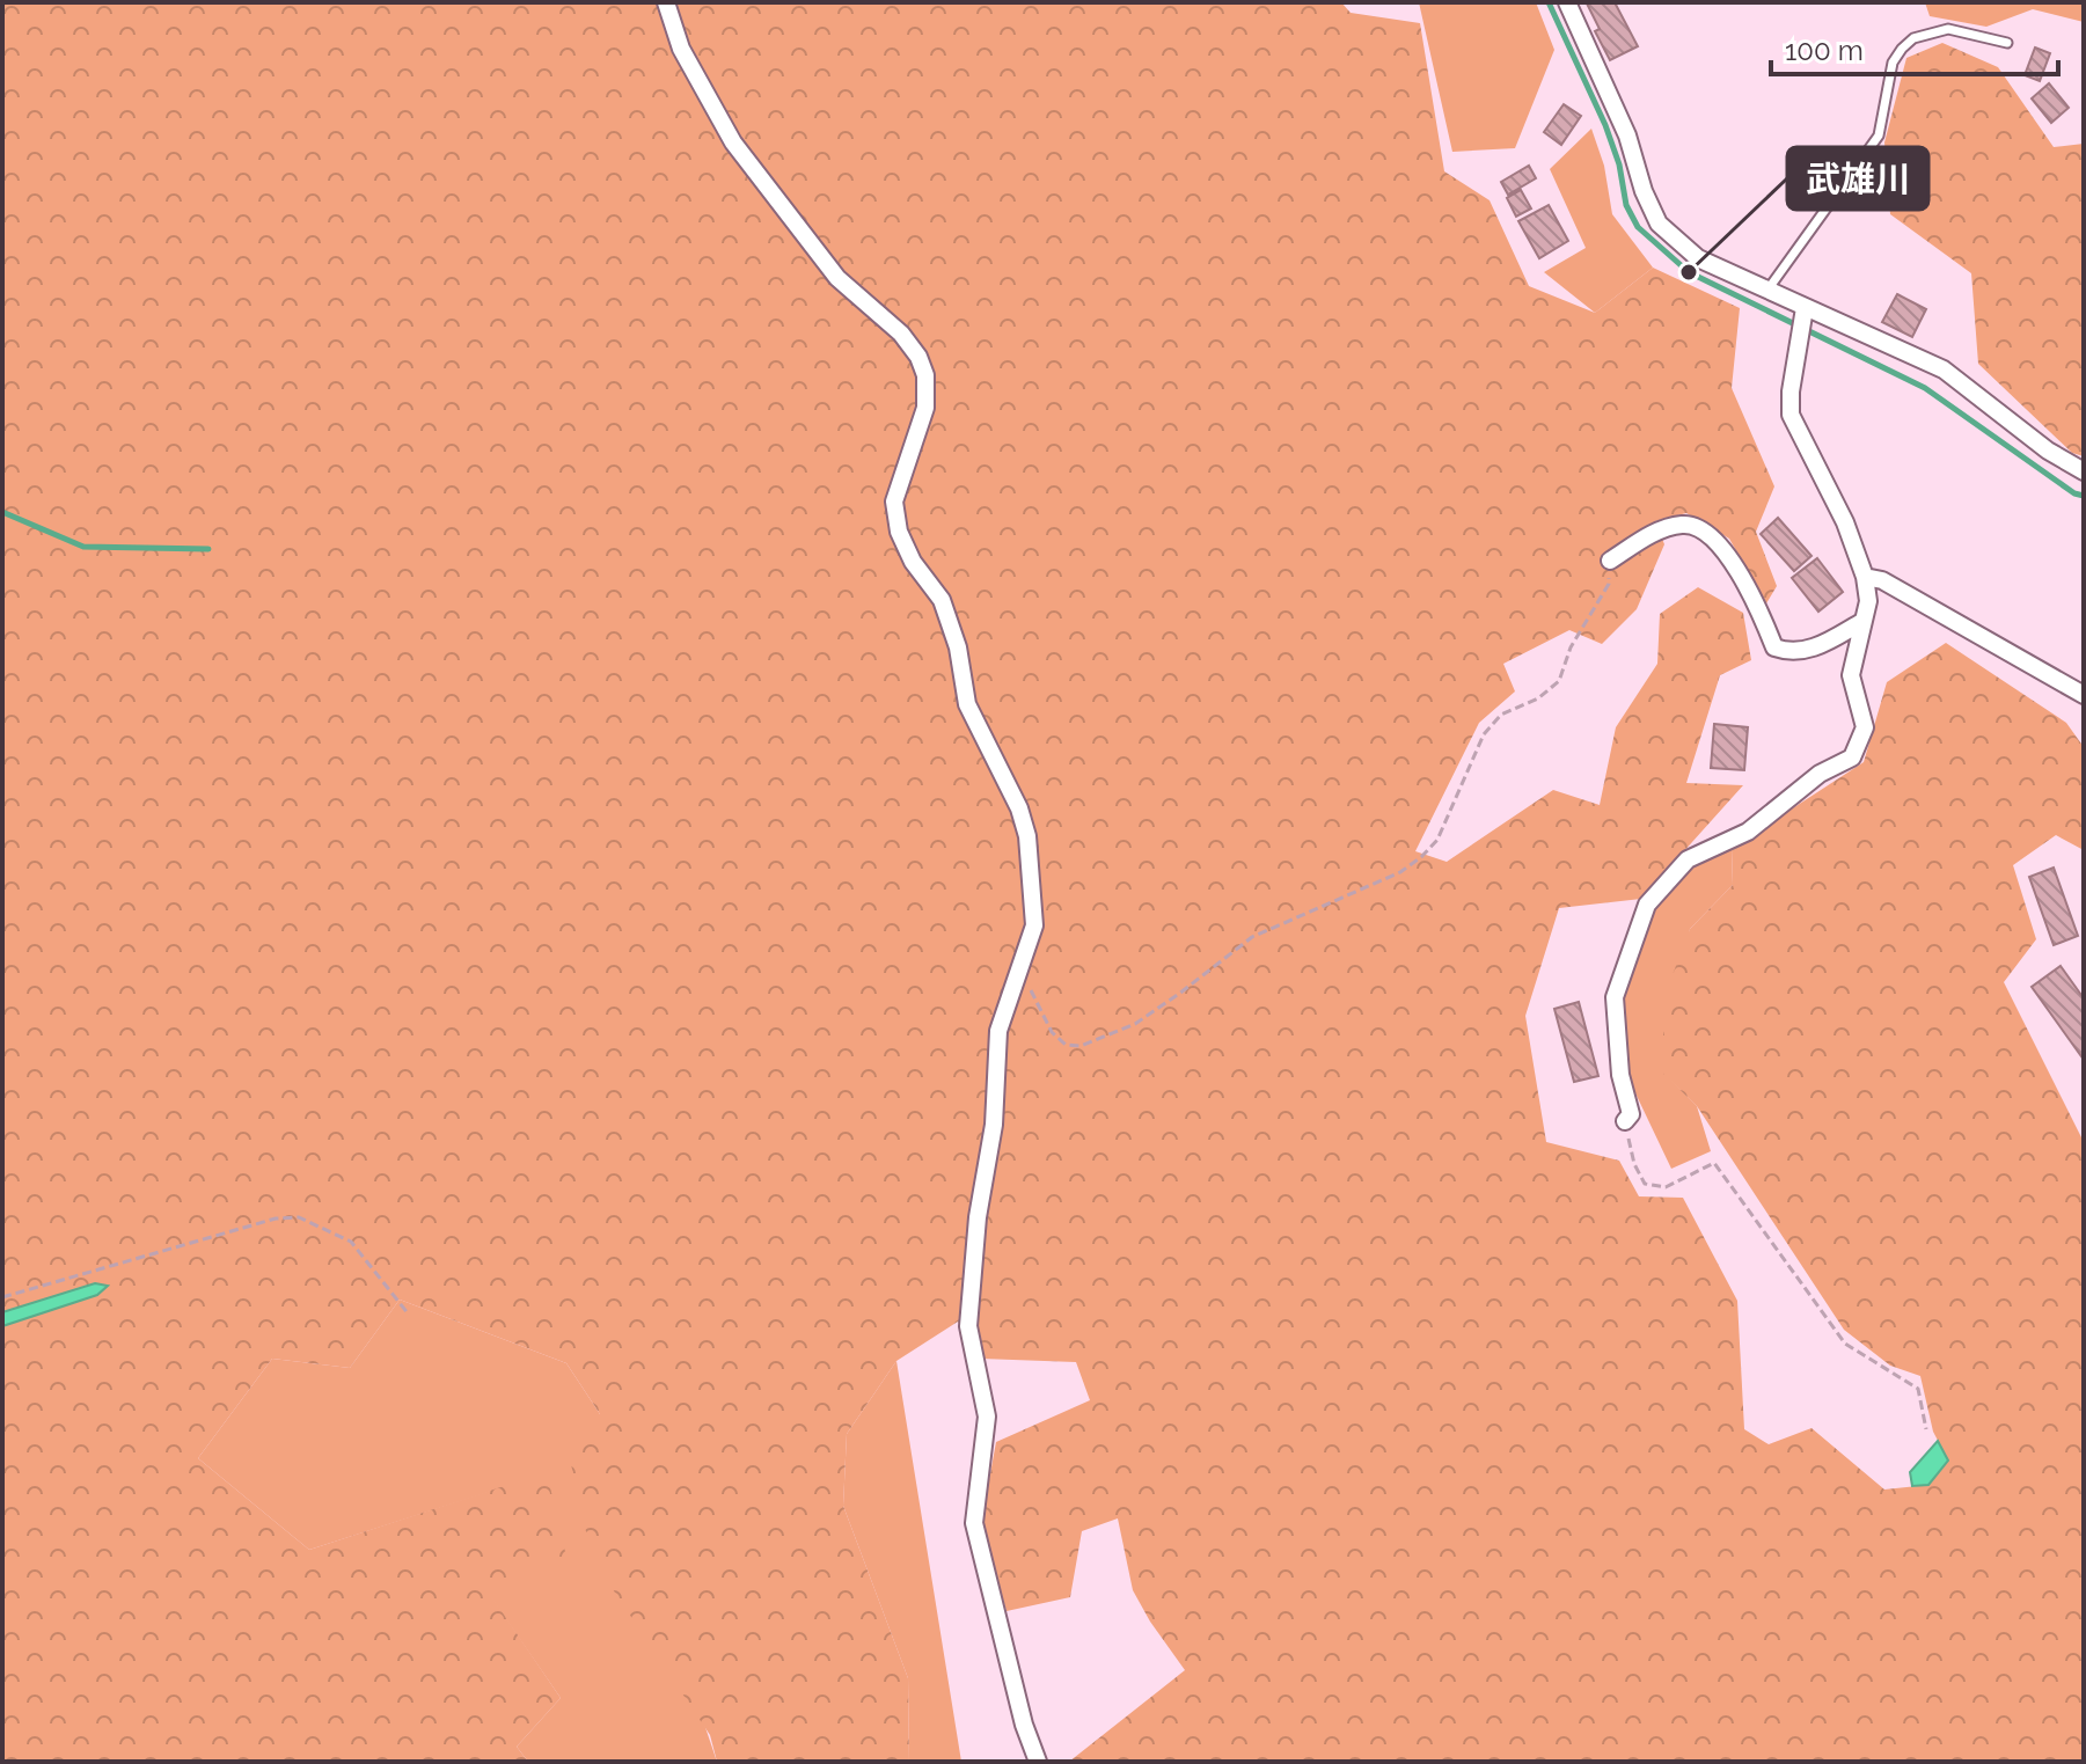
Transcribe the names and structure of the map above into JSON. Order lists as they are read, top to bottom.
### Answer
{
  "places": ["武雄川"],
  "scale_bar": "100 m"
}
